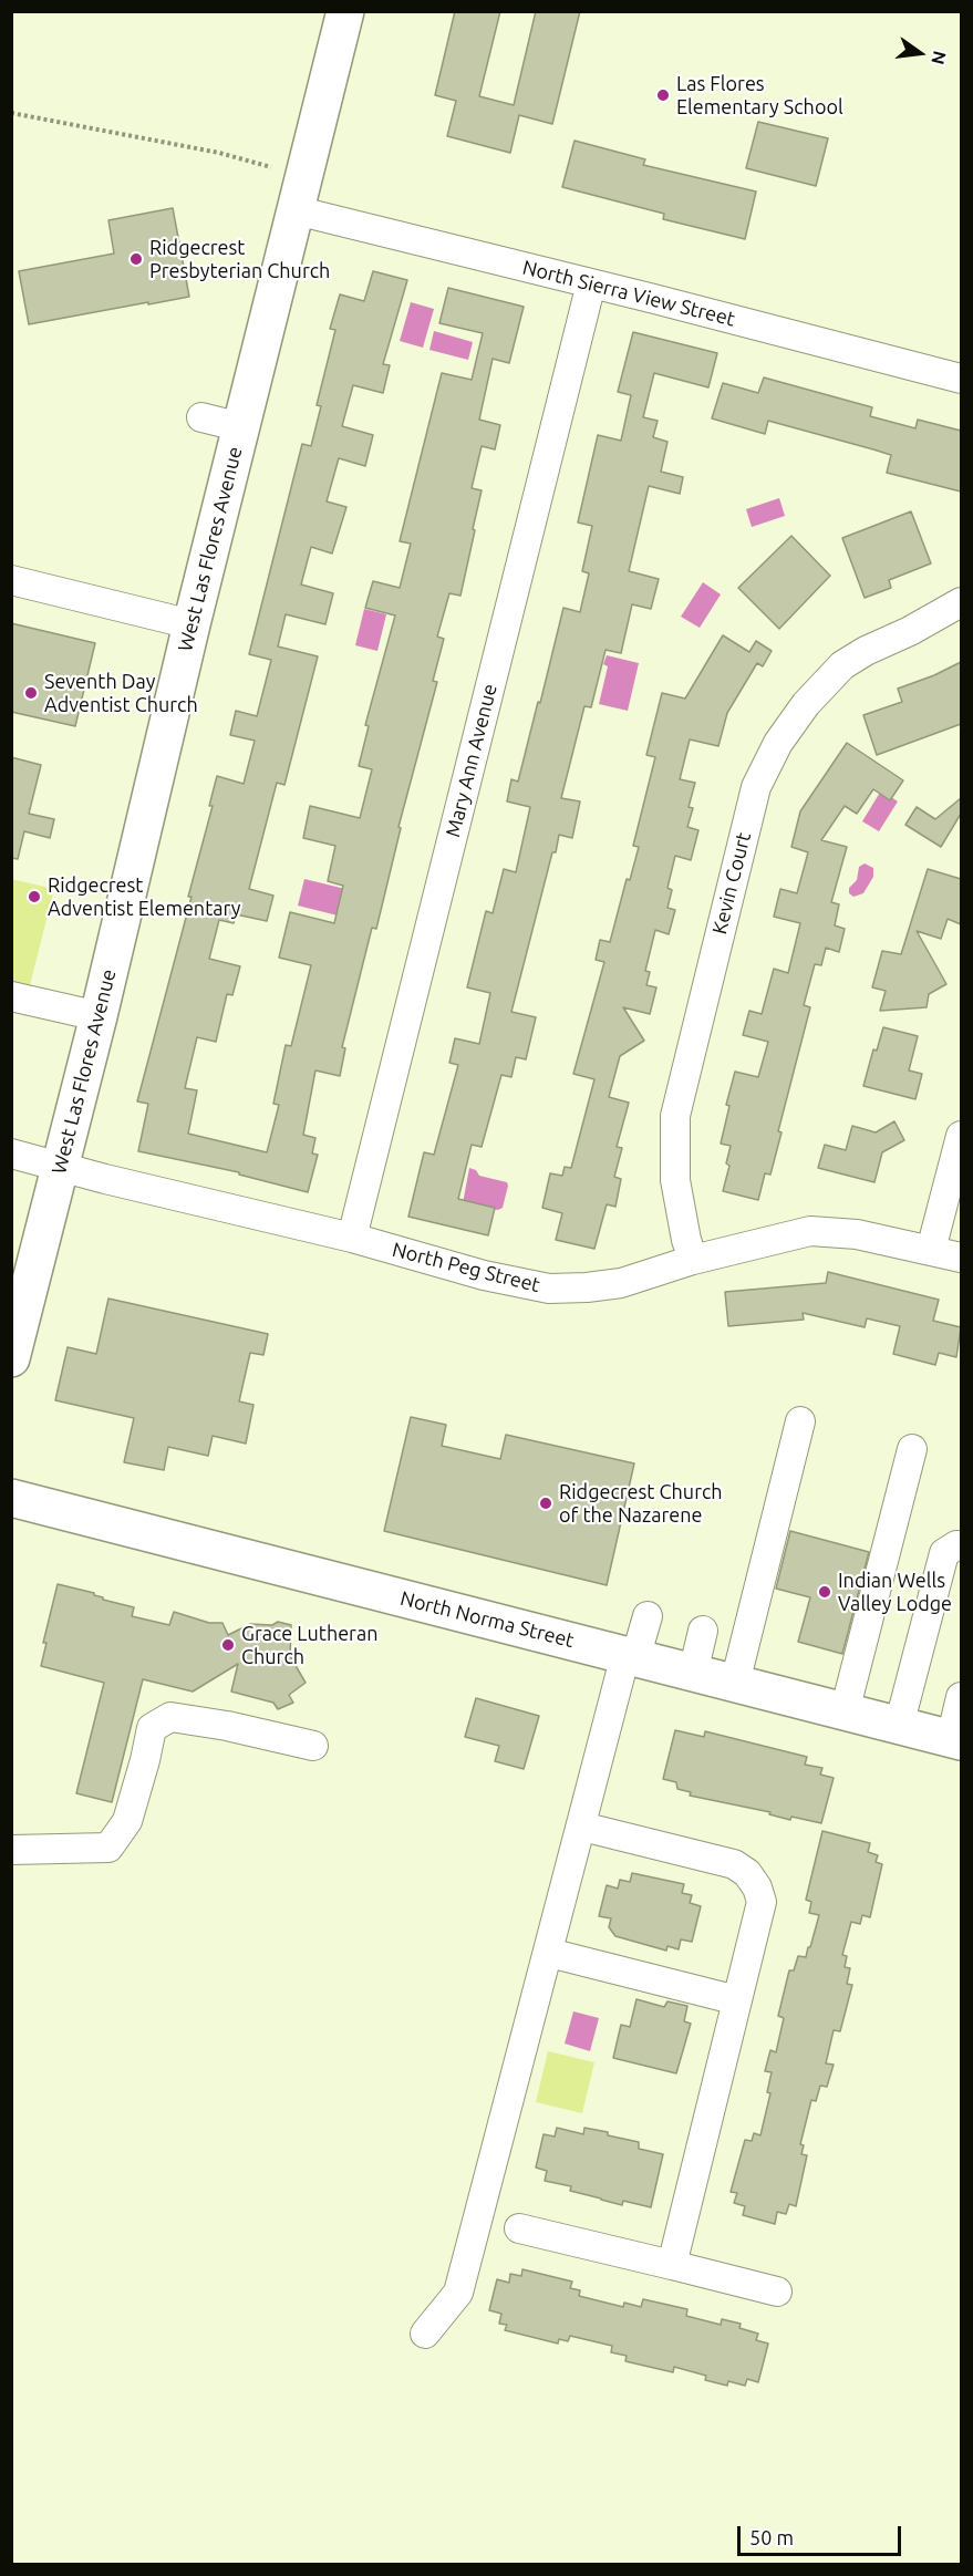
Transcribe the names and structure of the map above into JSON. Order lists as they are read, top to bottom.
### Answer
{
  "streets": {
    "main road": ["West Las Flores Avenue", "North Norma Street"],
    "street": [
      "North Sierra View Street",
      "Mary Ann Avenue",
      "Kevin Court",
      "North Peg Street"
    ]
  },
  "crossings": [
    ["North Sierra View Street", "West Las Flores Avenue"],
    ["North Sierra View Street", "Mary Ann Avenue"],
    ["West Las Flores Avenue", "North Peg Street"],
    ["Mary Ann Avenue", "North Peg Street"],
    ["Kevin Court", "North Peg Street"]
  ],
  "places": [
    "Las Flores Elementary School",
    "Ridgecrest Presbyterian Church",
    "Seventh Day Adventist Church",
    "Ridgecrest Adventist Elementary",
    "Ridgecrest Church of the Nazarene",
    "Indian Wells Valley Lodge",
    "Grace Lutheran Church"
  ],
  "scale_bar": "50 m",
  "north": "right"
}
